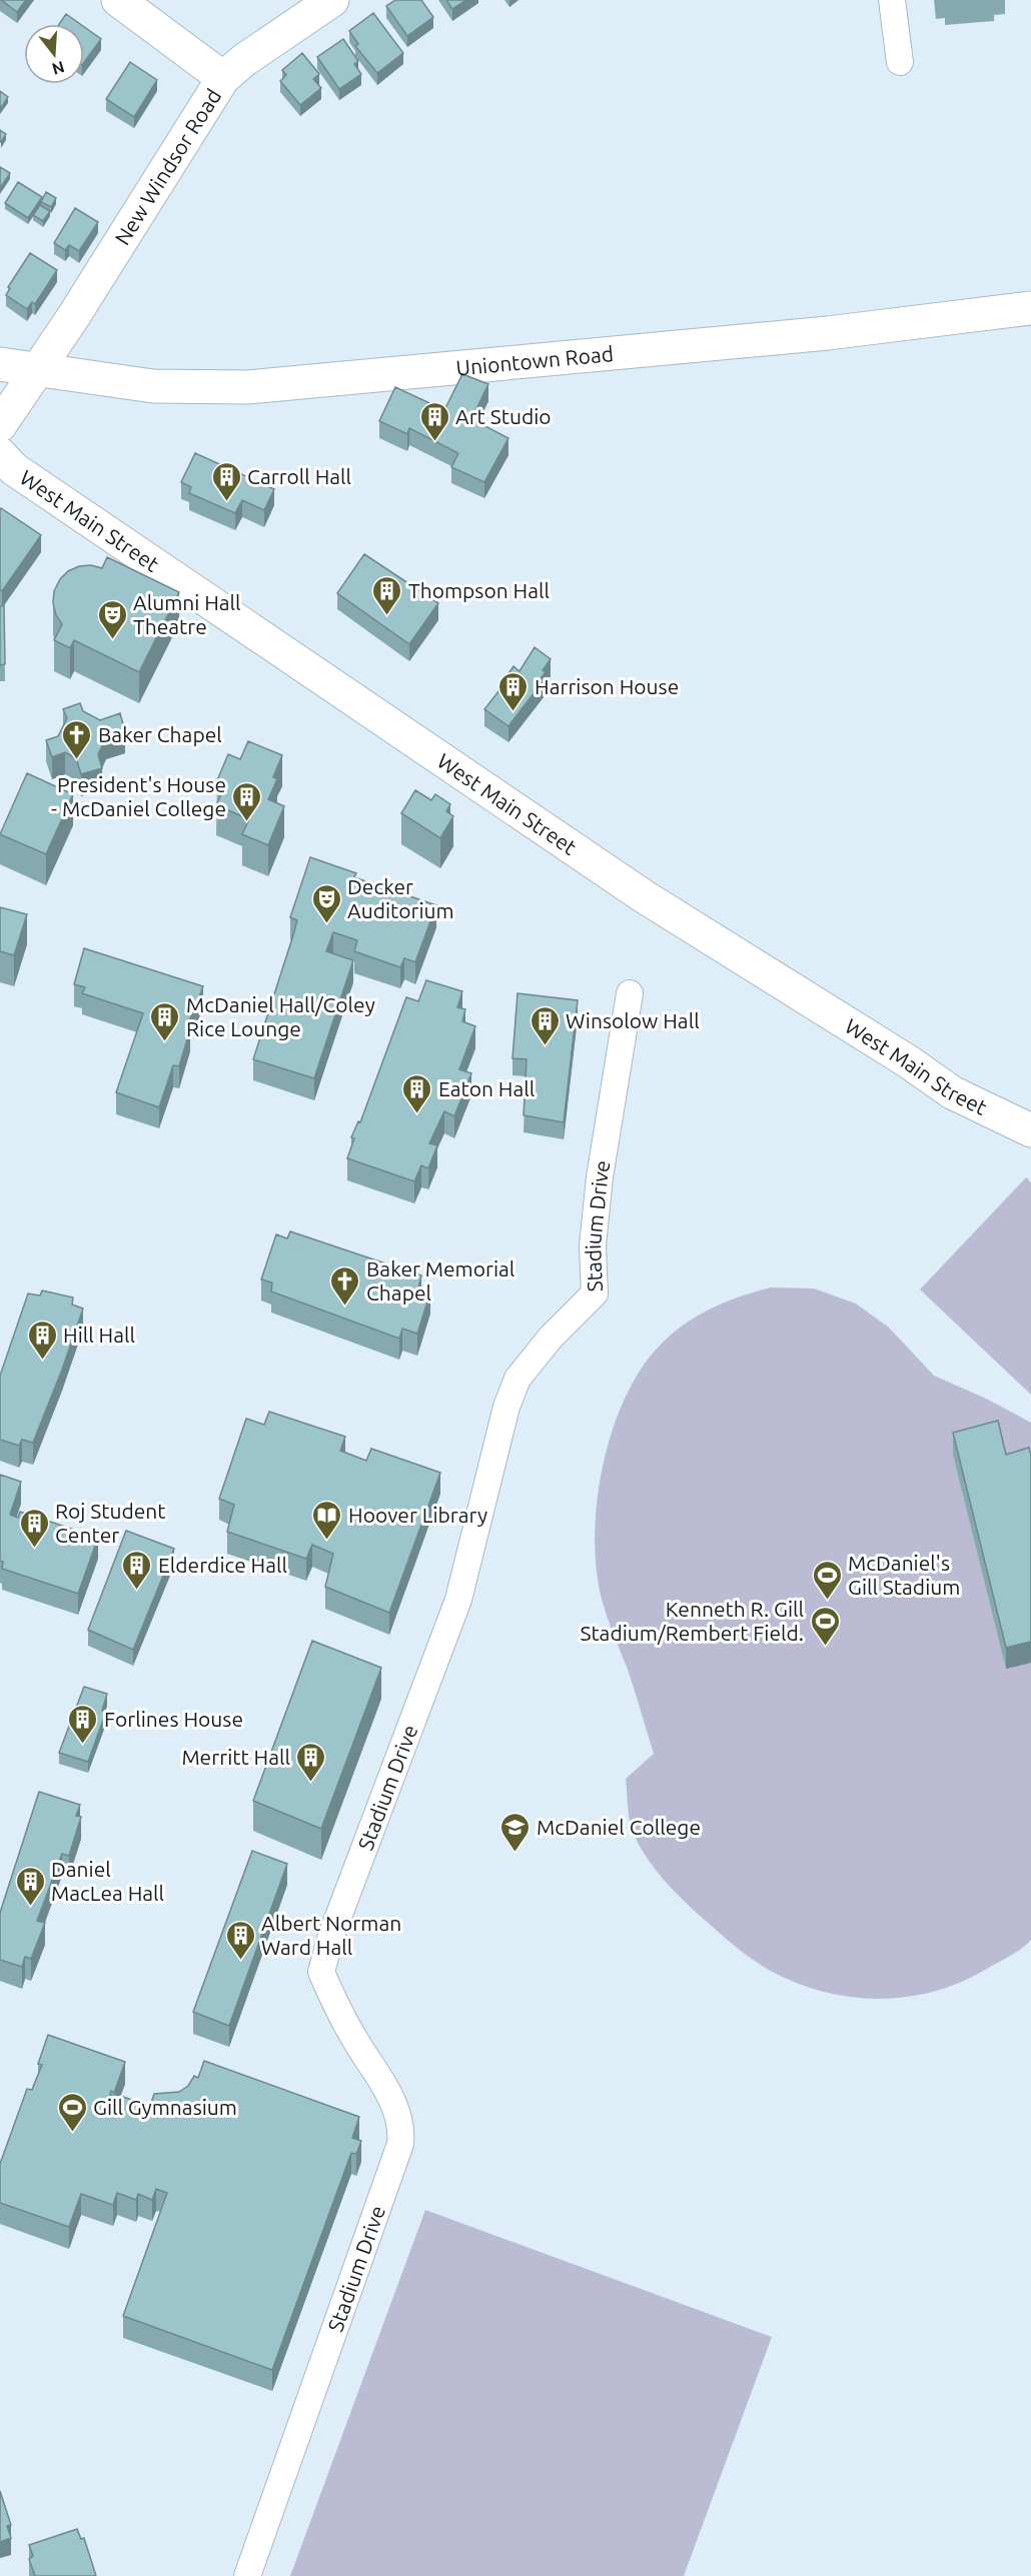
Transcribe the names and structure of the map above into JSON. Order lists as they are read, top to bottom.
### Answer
{
  "streets": {
    "street": [
      "New Windsor Road",
      "Uniontown Road",
      "West Main Street",
      "Stadium Drive"
    ]
  },
  "crossings": [
    ["New Windsor Road", "Uniontown Road"]
  ],
  "places": {
    "building": [
      "Art Studio",
      "Carroll Hall",
      "Thompson Hall",
      "Harrison House",
      "President's House - McDaniel College",
      "McDaniel Hall/Coley Rice Lounge",
      "Winsolow Hall",
      "Eaton Hall",
      "Hill Hall",
      "Roj Student Center",
      "Elderdice Hall",
      "Forlines House",
      "Merritt Hall",
      "Daniel MacLea Hall",
      "Albert Norman Ward Hall"
    ],
    "theatre": ["Alumni Hall Theatre", "Decker Auditorium"],
    "church": ["Baker Chapel", "Baker Memorial Chapel"],
    "library": ["Hoover Library"],
    "sports": ["McDaniel's Gill Stadium", "Kenneth R. Gill Stadium/Rembert Field.", "Gill Gymnasium"],
    "school or university": ["McDaniel College"]
  },
  "north": "bottom"
}
